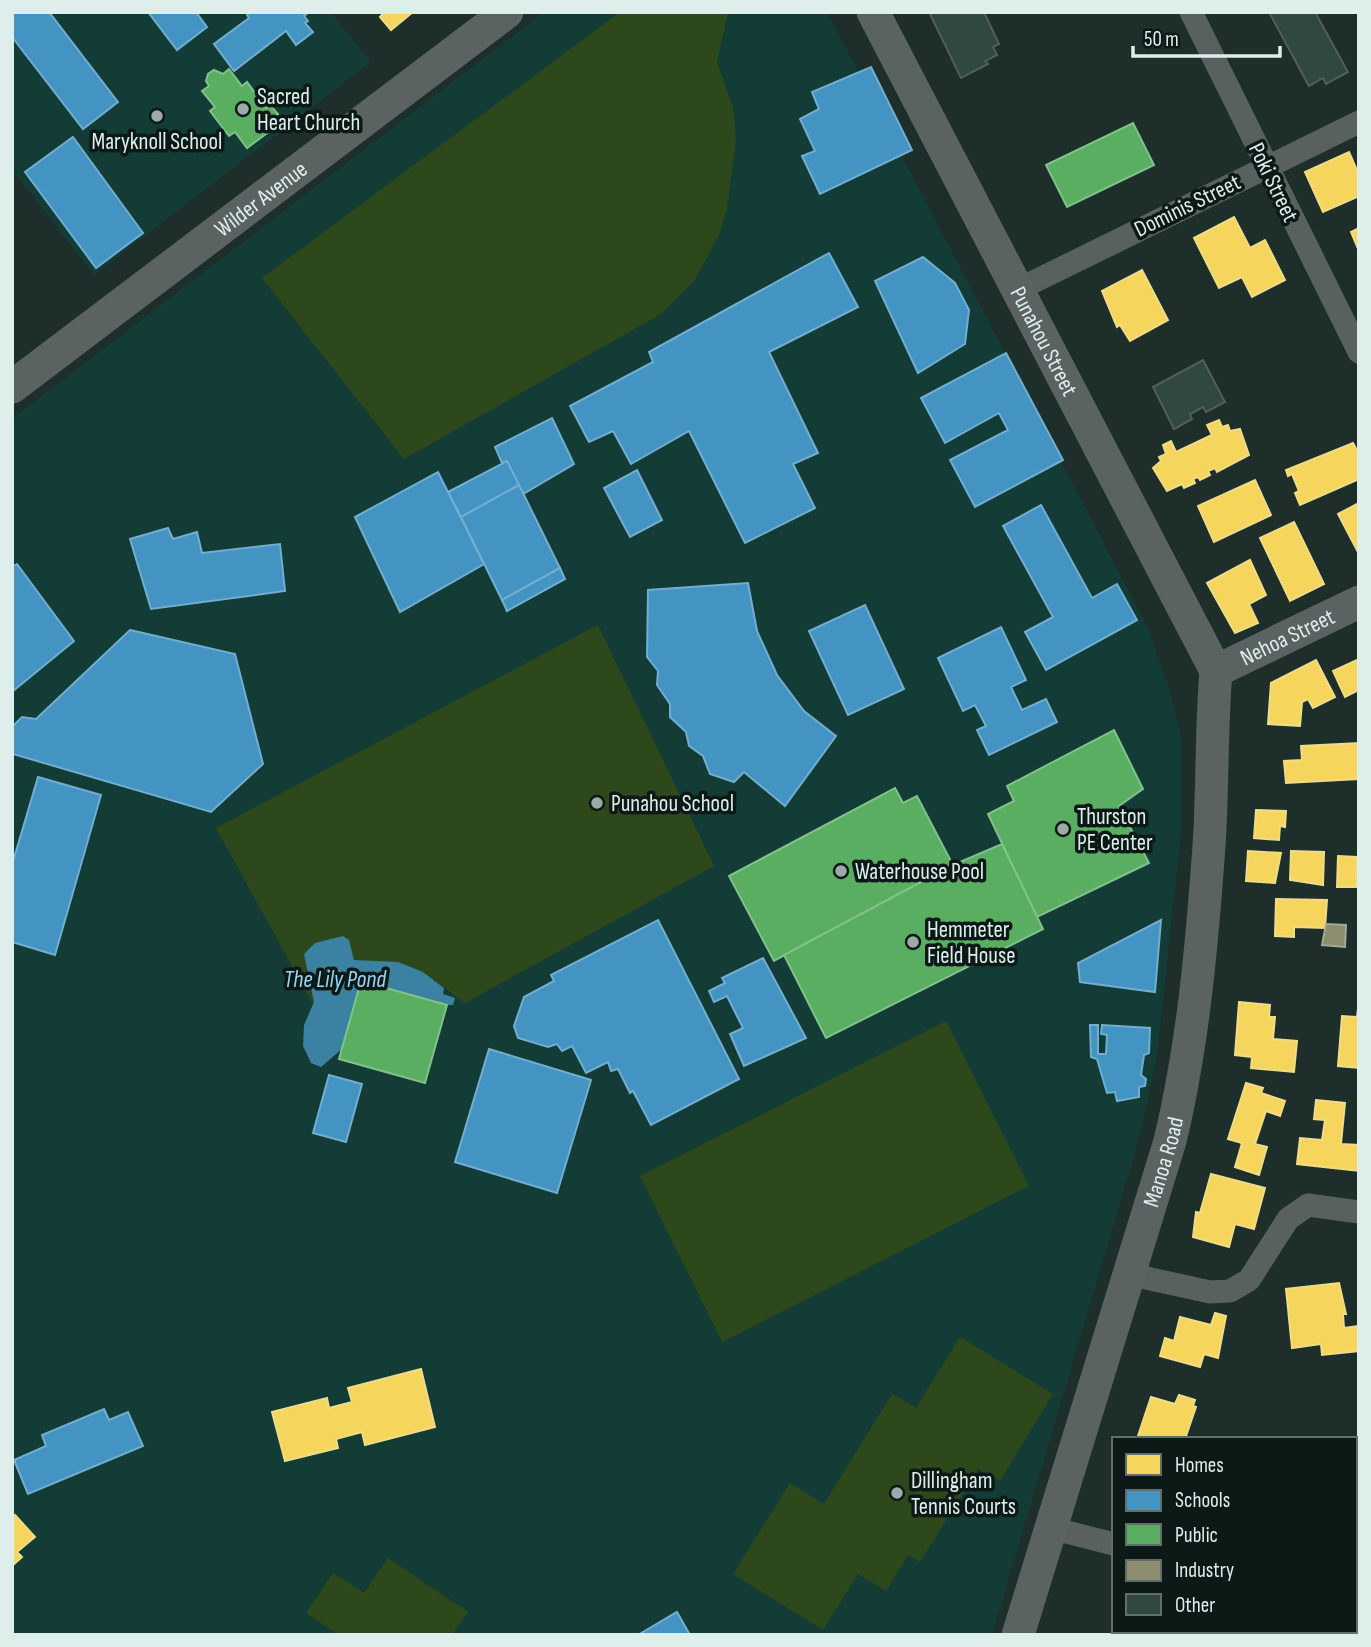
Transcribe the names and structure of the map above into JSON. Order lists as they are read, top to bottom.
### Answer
{
  "streets": {
    "main road": [
      "Wilder Avenue",
      "Punahou Street",
      "Nehoa Street",
      "Manoa Road"
    ],
    "street": ["Poki Street", "Dominis Street"]
  },
  "crossings": [
    ["Poki Street", "Dominis Street"],
    ["Dominis Street", "Punahou Street"],
    ["Punahou Street", "Nehoa Street"],
    ["Punahou Street", "Manoa Road"],
    ["Nehoa Street", "Manoa Road"]
  ],
  "water": ["The Lily Pond"],
  "places": [
    "Sacred Heart Church",
    "Maryknoll School",
    "Punahou School",
    "Thurston PE Center",
    "Waterhouse Pool",
    "Hemmeter Field House",
    "Dillingham Tennis Courts"
  ],
  "legend": [
    "Homes",
    "Schools",
    "Public",
    "Industry",
    "Other"
  ],
  "scale_bar": "50 m"
}
